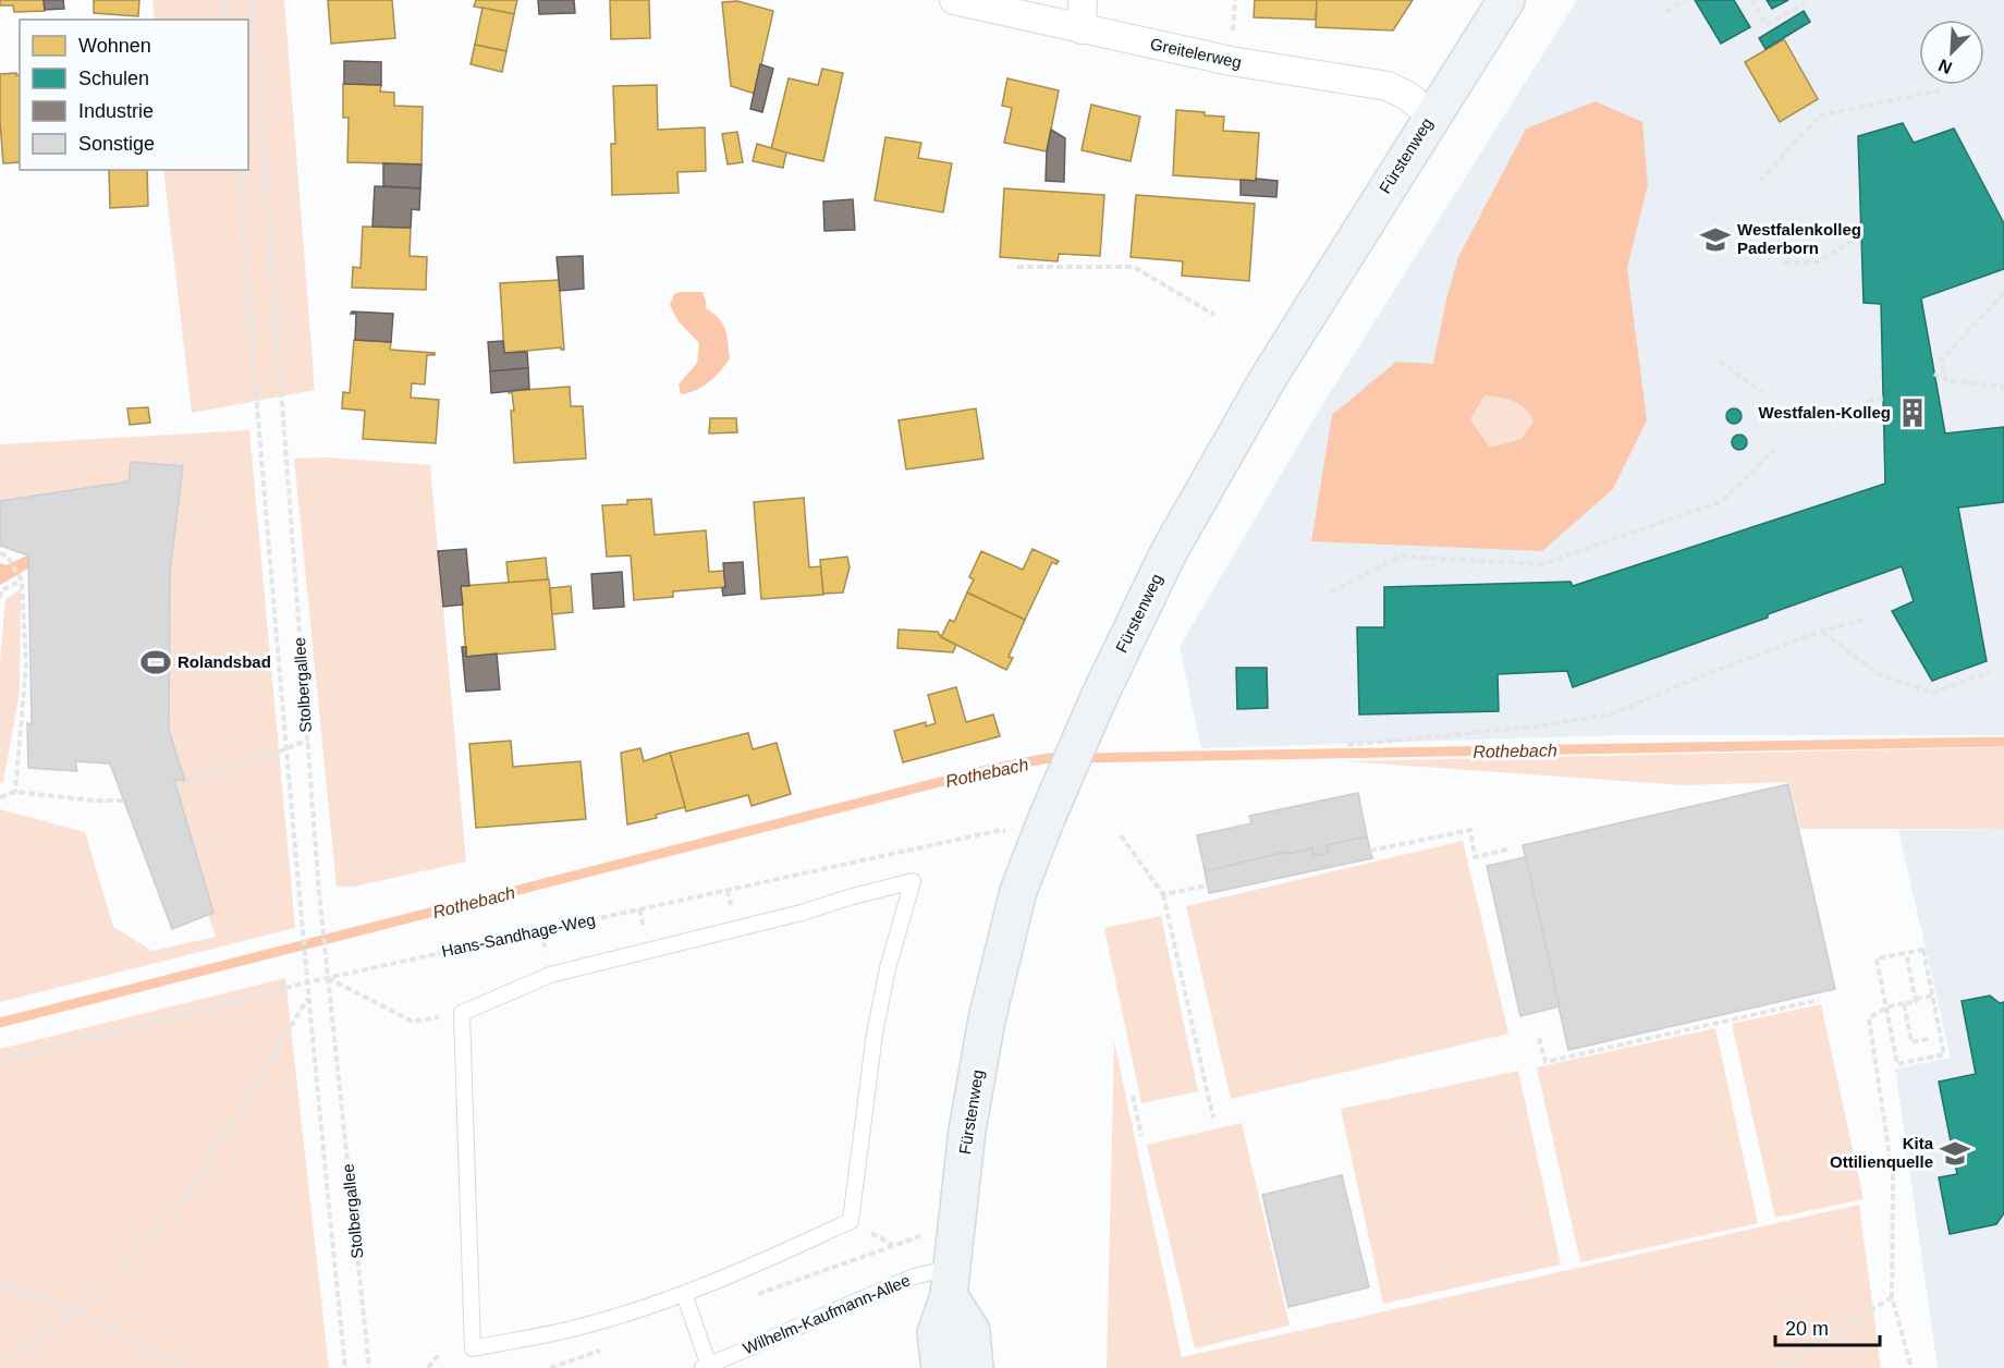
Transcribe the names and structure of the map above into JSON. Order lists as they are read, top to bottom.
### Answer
{
  "streets": {
    "main road": ["Fürstenweg"],
    "street": ["Greitelerweg"],
    "lane": ["Wilhelm-Kaufmann-Allee"],
    "path": ["Stolbergallee", "Hans-Sandhage-Weg"]
  },
  "crossings": [
    ["Greitelerweg", "Fürstenweg"],
    ["Fürstenweg", "Hans-Sandhage-Weg"],
    ["Fürstenweg", "Wilhelm-Kaufmann-Allee"],
    ["Stolbergallee", "Hans-Sandhage-Weg"]
  ],
  "water": ["Rothebach"],
  "places": {
    "school or university": ["Westfalenkolleg Paderborn", "Kita Ottilienquelle"],
    "building": ["Westfalen-Kolleg"],
    "sports": ["Rolandsbad"]
  },
  "legend": [
    "Wohnen",
    "Schulen",
    "Industrie",
    "Sonstige"
  ],
  "scale_bar": "20 m",
  "north": "bottom left"
}
